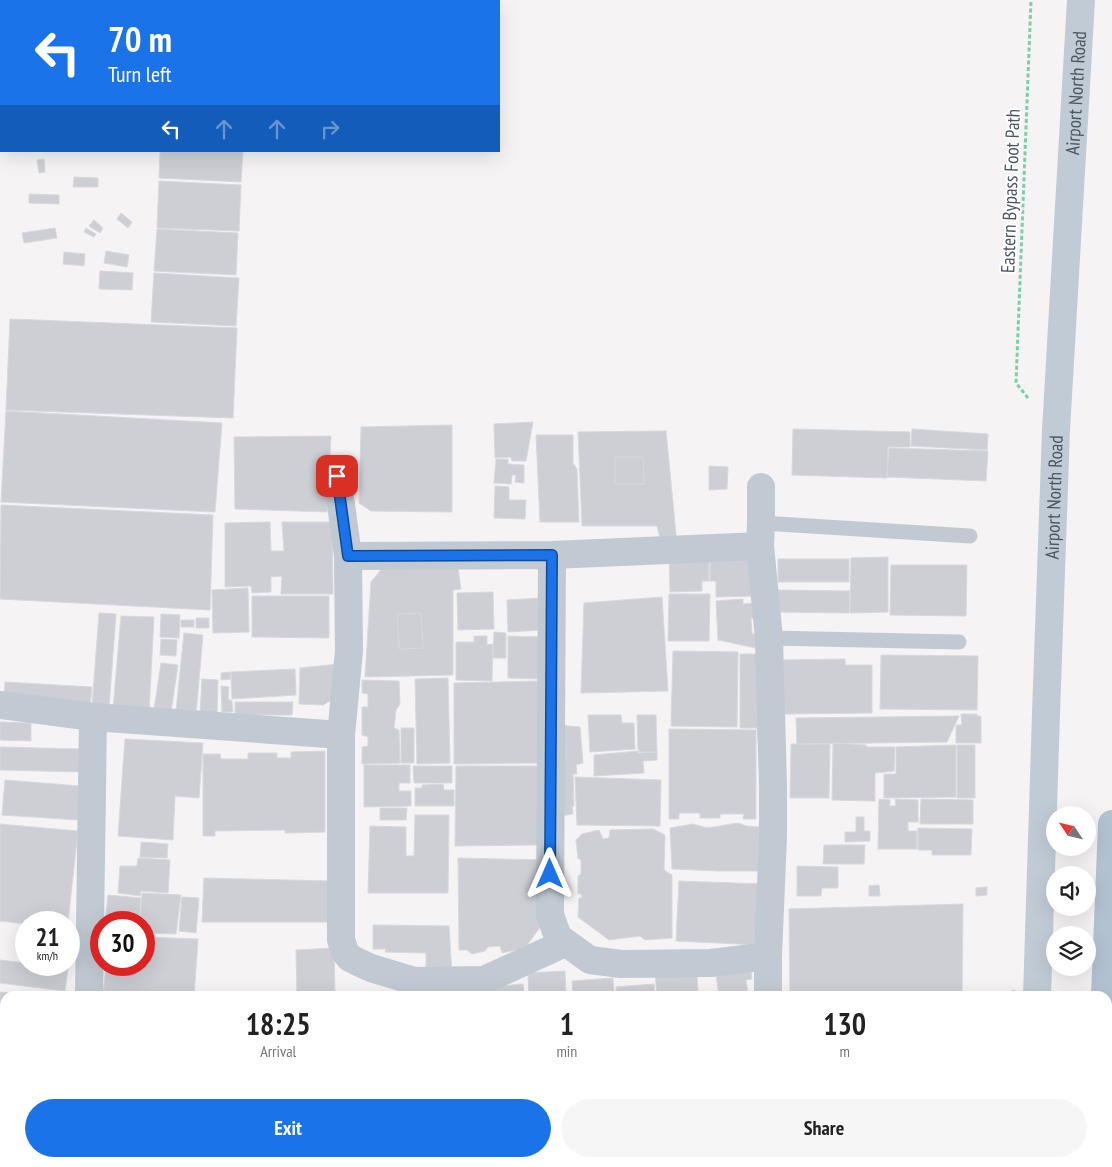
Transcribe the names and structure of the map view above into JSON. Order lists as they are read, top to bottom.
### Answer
{
  "streets": {
    "main road": ["Airport North Road"],
    "path": ["Eastern Bypass Foot Path"]
  },
  "north": "top left",
  "page": {
    "turn": ["70 m", "Turn left"],
    "speed": "21 km/h",
    "limit": "30",
    "eta": [
      "18:25",
      "Arrival",
      "1",
      "min",
      "130",
      "m"
    ],
    "buttons": ["Exit", "Share"]
  }
}
